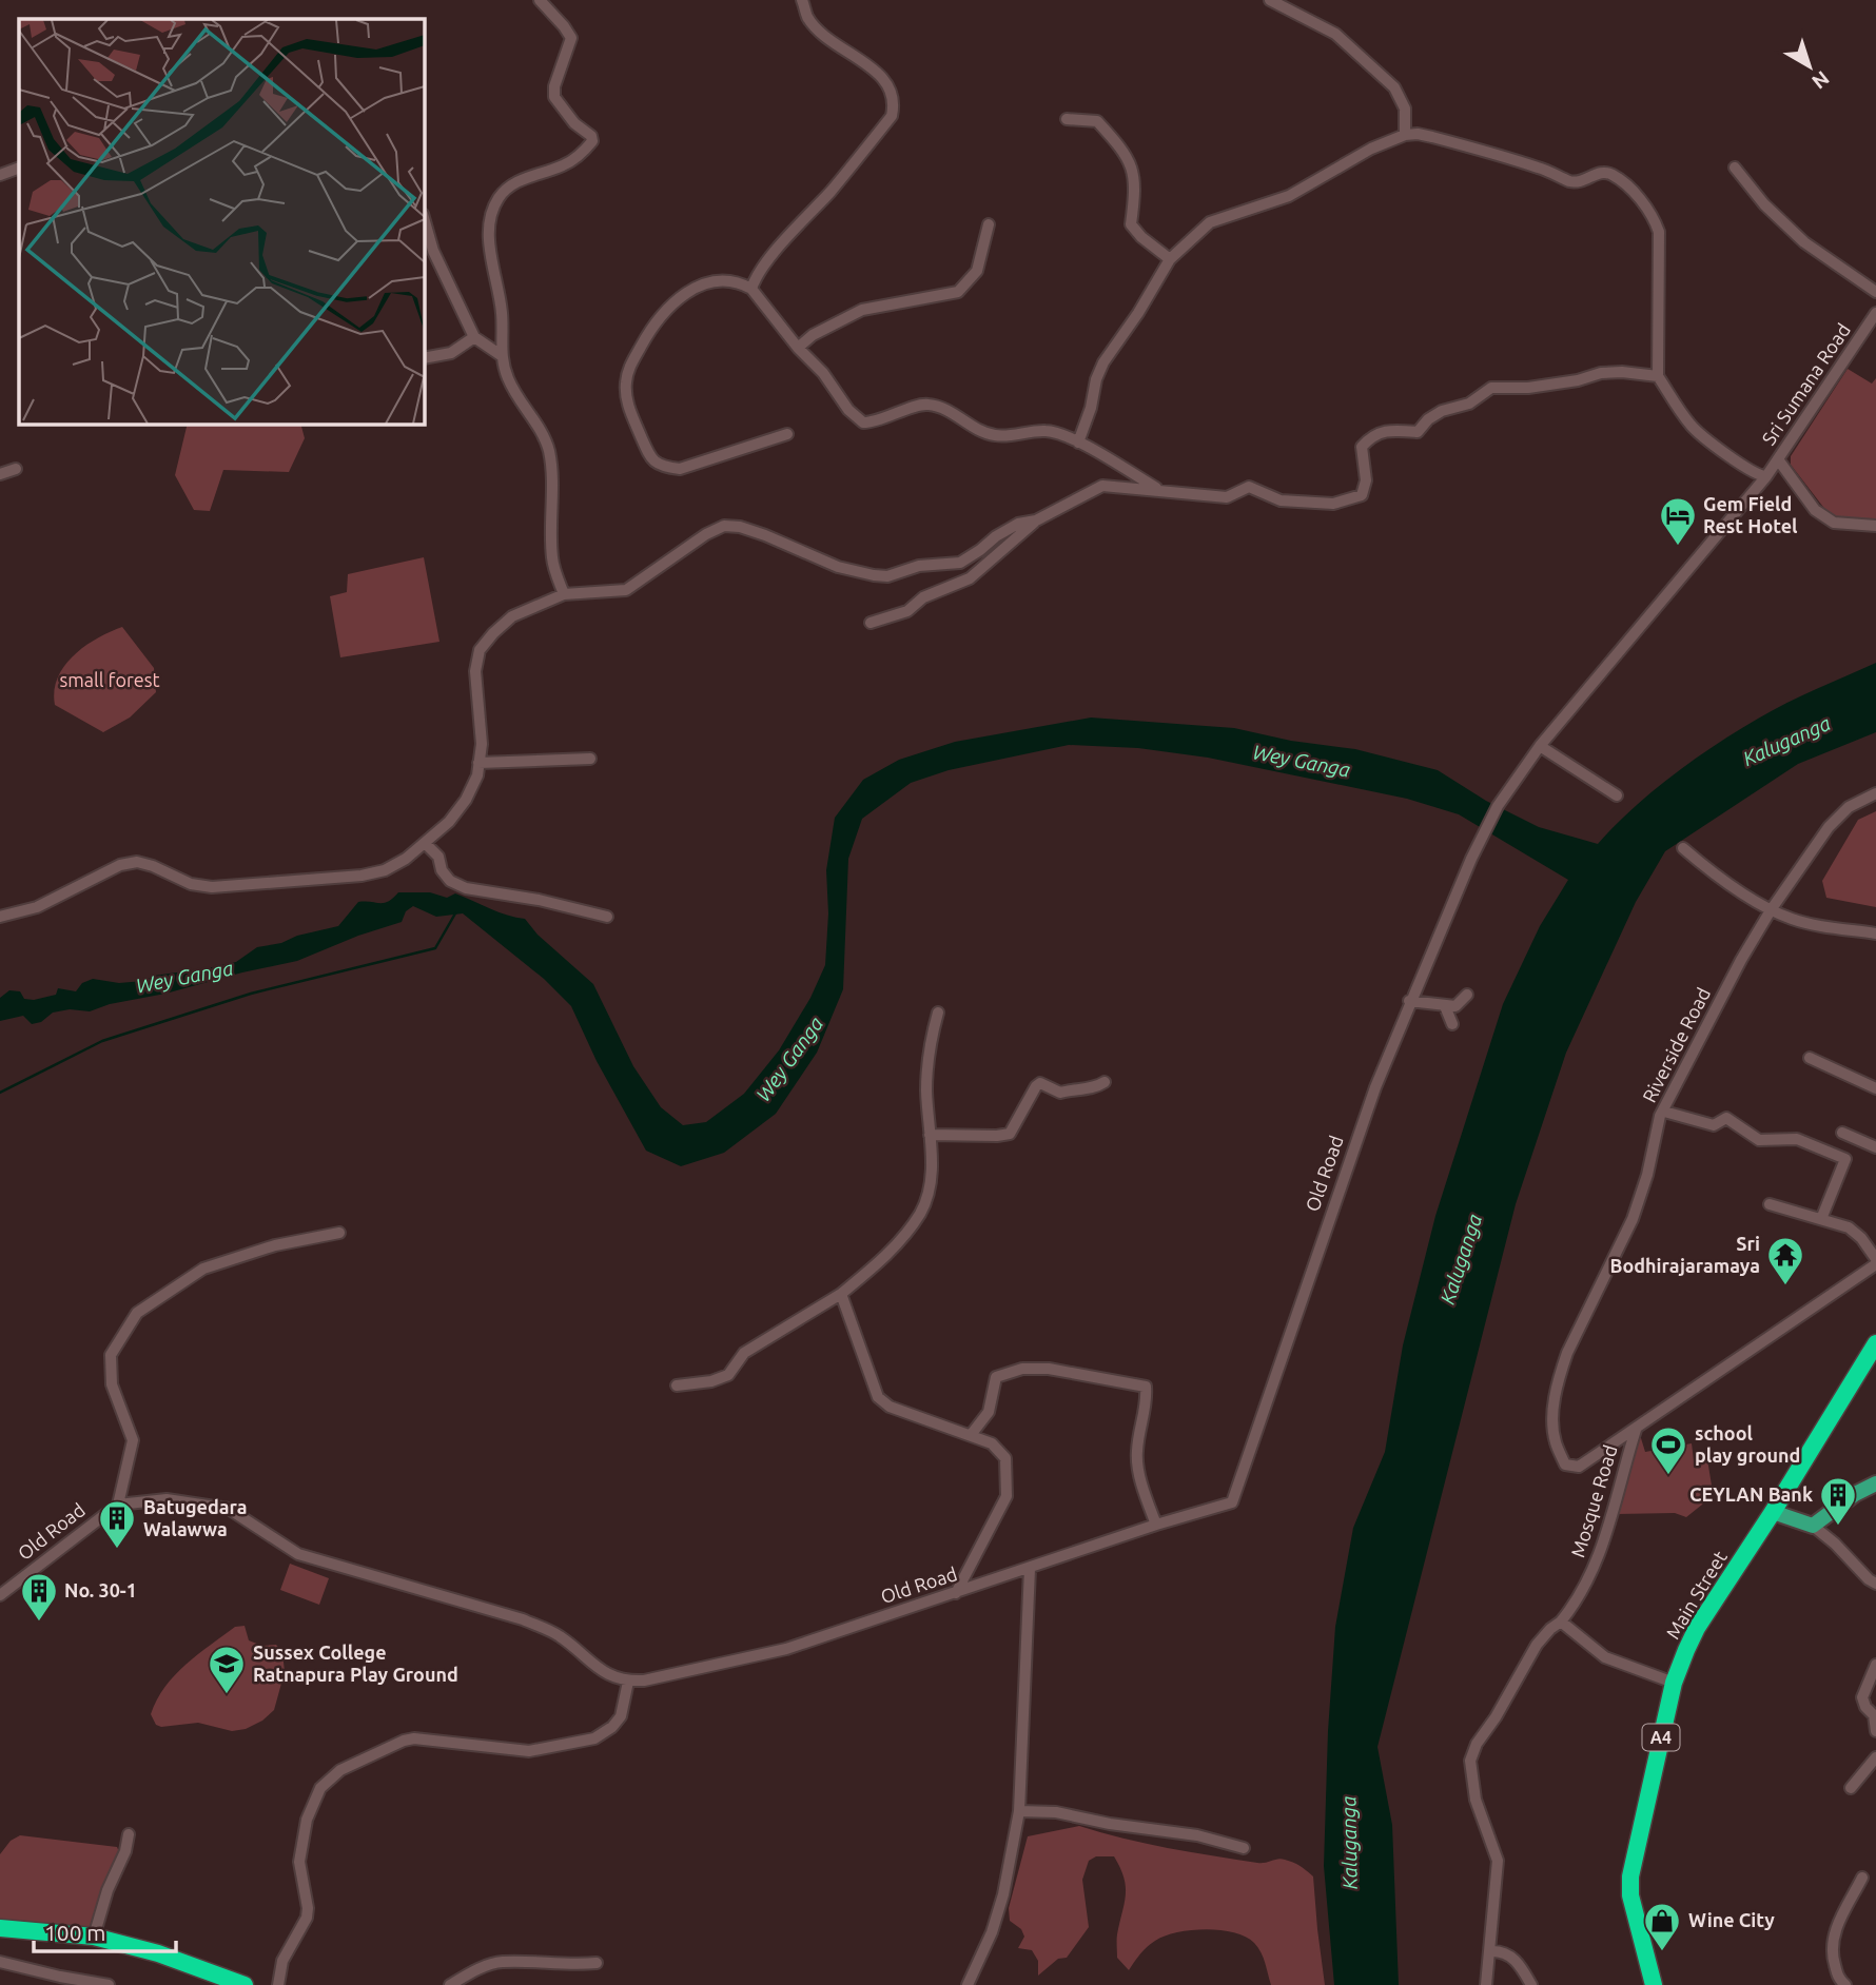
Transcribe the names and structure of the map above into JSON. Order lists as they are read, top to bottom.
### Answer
{
  "streets": {
    "highway": ["Main Street", "A4"],
    "street": [
      "Sri Sumana Road",
      "Riverside Road",
      "Old Road",
      "Mosque Road"
    ]
  },
  "crossings": [
    ["Sri Sumana Road", "Old Road"],
    ["Riverside Road", "Mosque Road"]
  ],
  "water": ["Kaluganga", "Wey Ganga"],
  "parks": ["small forest"],
  "places": {
    "hotel": ["Gem Field Rest Hotel"],
    "temple": ["Sri Bodhirajaramaya"],
    "sports": ["school play ground"],
    "building": ["CEYLAN Bank", "Batugedara Walawwa", "No. 30-1"],
    "school or university": ["Sussex College Ratnapura Play Ground"],
    "shop": ["Wine City"]
  },
  "scale_bar": "100 m",
  "north": "bottom right"
}
